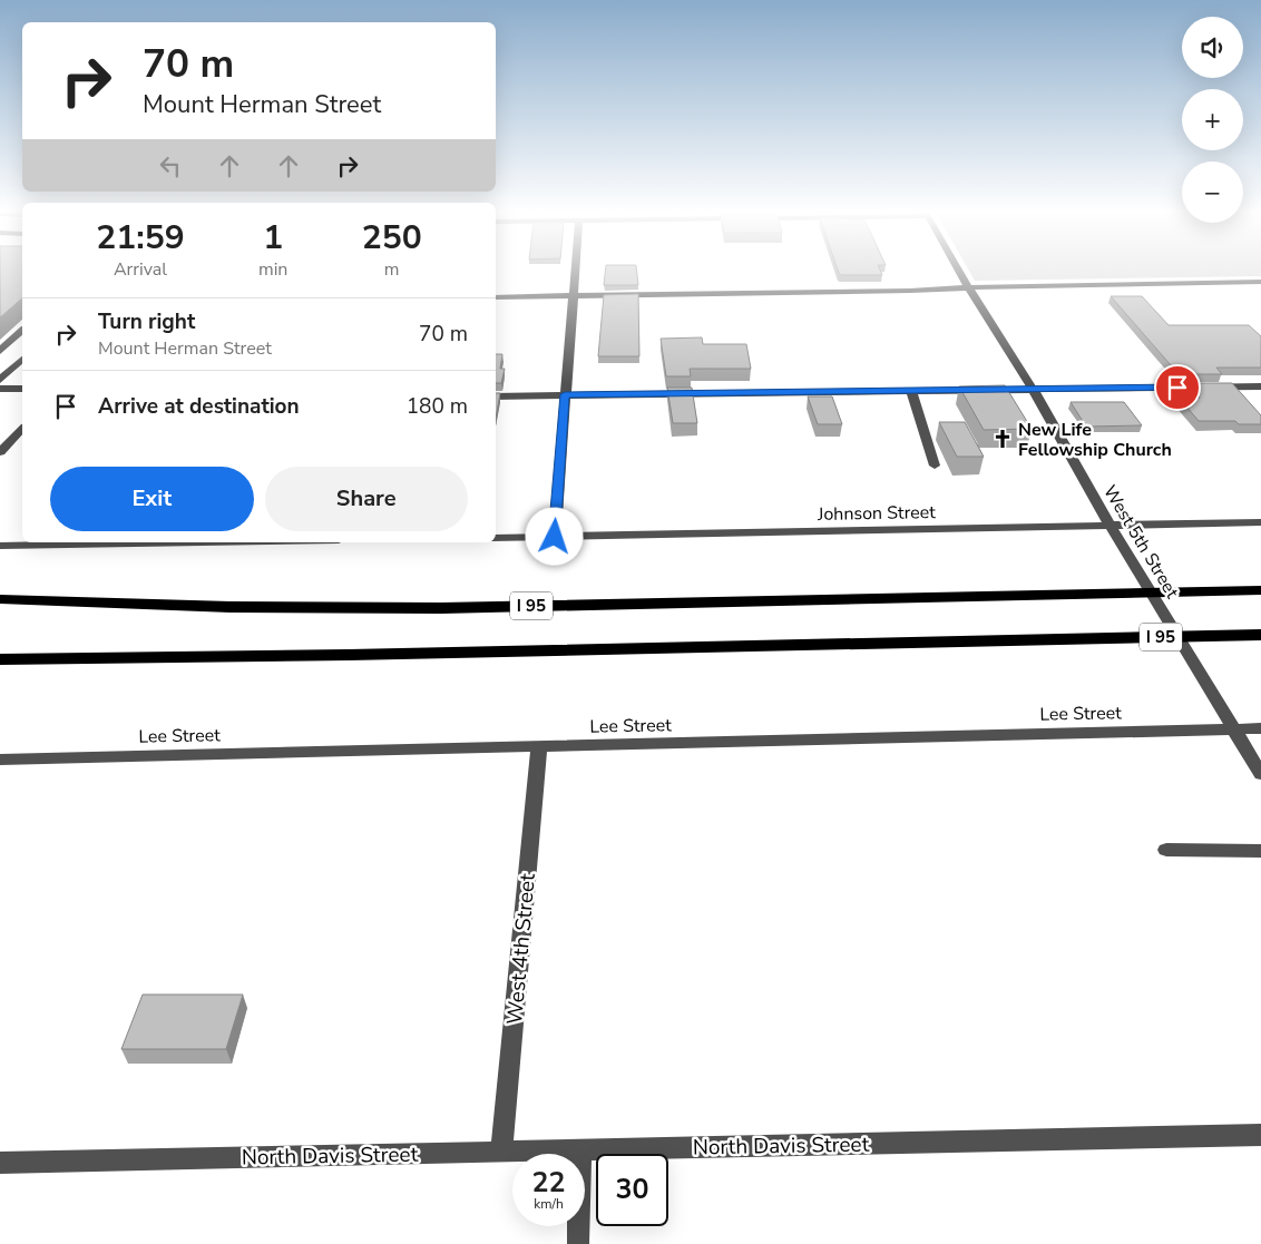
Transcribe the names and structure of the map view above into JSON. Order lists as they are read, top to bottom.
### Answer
{
  "streets": {
    "highway": ["I 95"],
    "street": [
      "Johnson Street",
      "West 5th Street",
      "Lee Street",
      "West 4th Street",
      "North Davis Street"
    ]
  },
  "crossings": [
    ["Johnson Street", "West 5th Street"],
    ["West 5th Street", "Lee Street"],
    ["Lee Street", "West 4th Street"],
    ["West 4th Street", "North Davis Street"]
  ],
  "places": {
    "church": ["New Life Fellowship Church"]
  },
  "page": {
    "map_buttons": ["+", "−"],
    "turn": ["70 m", "Mount Herman Street"],
    "eta": [
      "21:59",
      "Arrival",
      "1",
      "min",
      "250",
      "m"
    ],
    "list": [
      {
        "name": "Turn right",
        "note": "Mount Herman Street",
        "value": "70 m"
      },
      {
        "name": "Arrive at destination",
        "value": "180 m"
      }
    ],
    "buttons": ["Exit", "Share"],
    "speed": "22 km/h",
    "limit": "30"
  }
}
